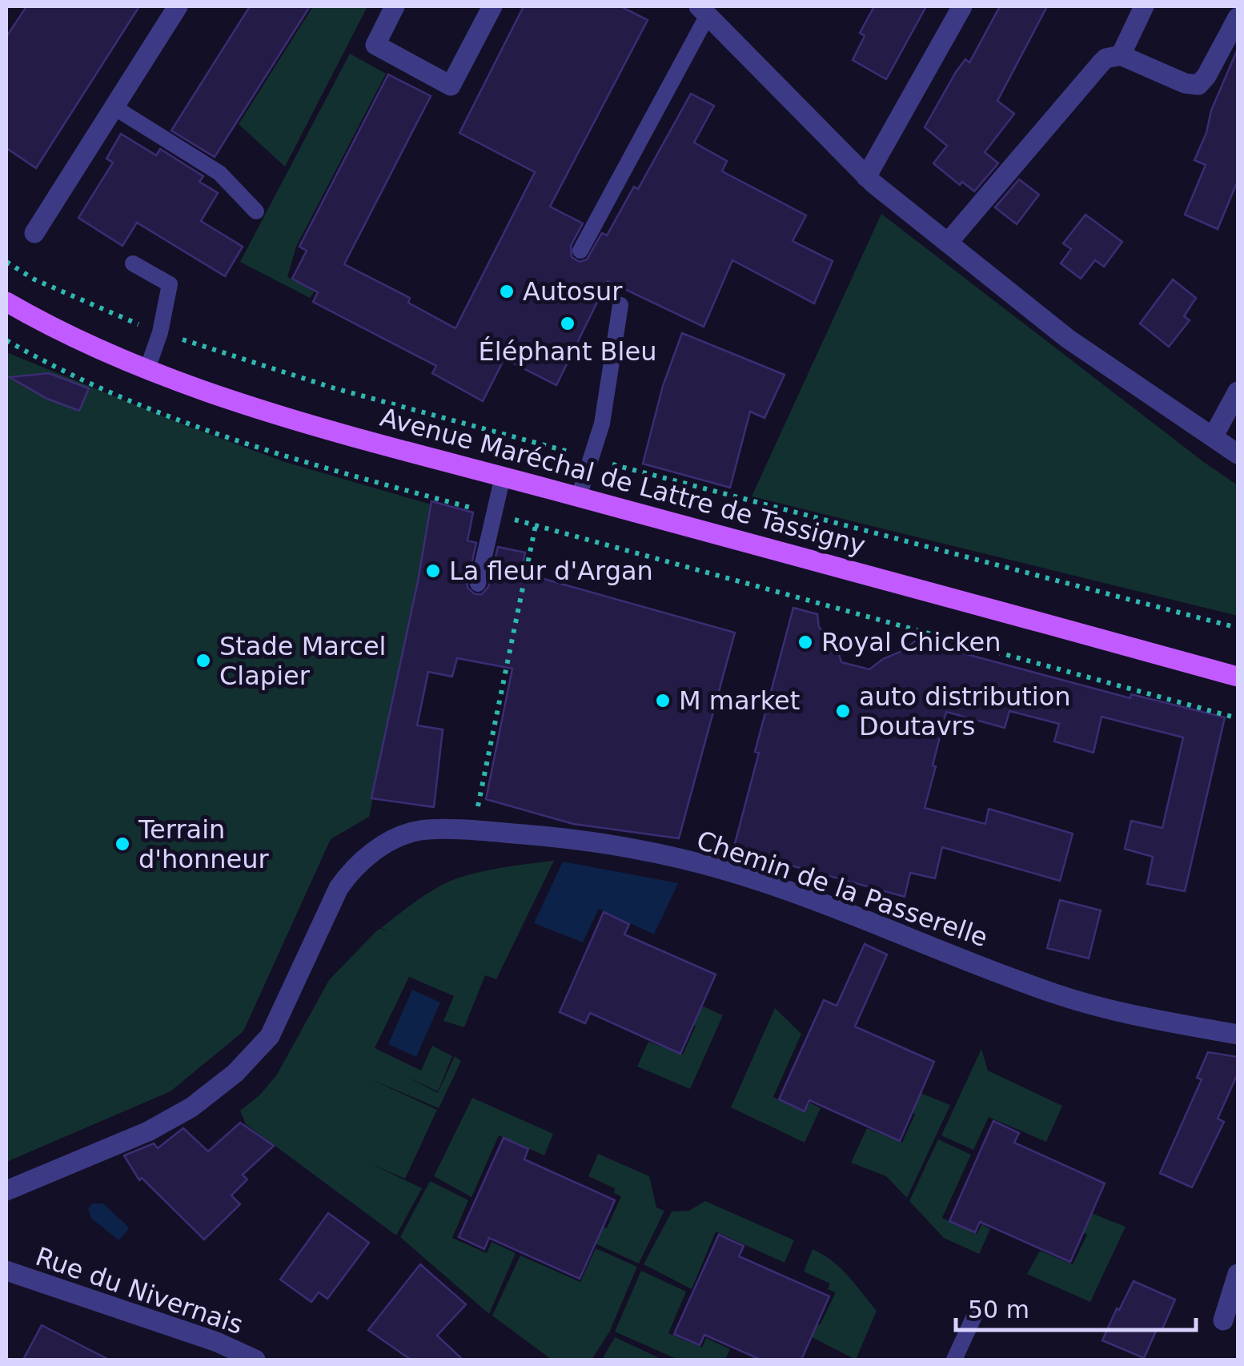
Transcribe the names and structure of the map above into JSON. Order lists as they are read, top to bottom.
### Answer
{
  "streets": {
    "main road": ["Avenue Maréchal de Lattre de Tassigny"],
    "street": ["Chemin de la Passerelle", "Rue du Nivernais"]
  },
  "places": [
    "Autosur",
    "Éléphant Bleu",
    "La fleur d'Argan",
    "Royal Chicken",
    "Stade Marcel Clapier",
    "M market",
    "auto distribution Doutavrs",
    "Terrain d'honneur"
  ],
  "scale_bar": "50 m"
}
